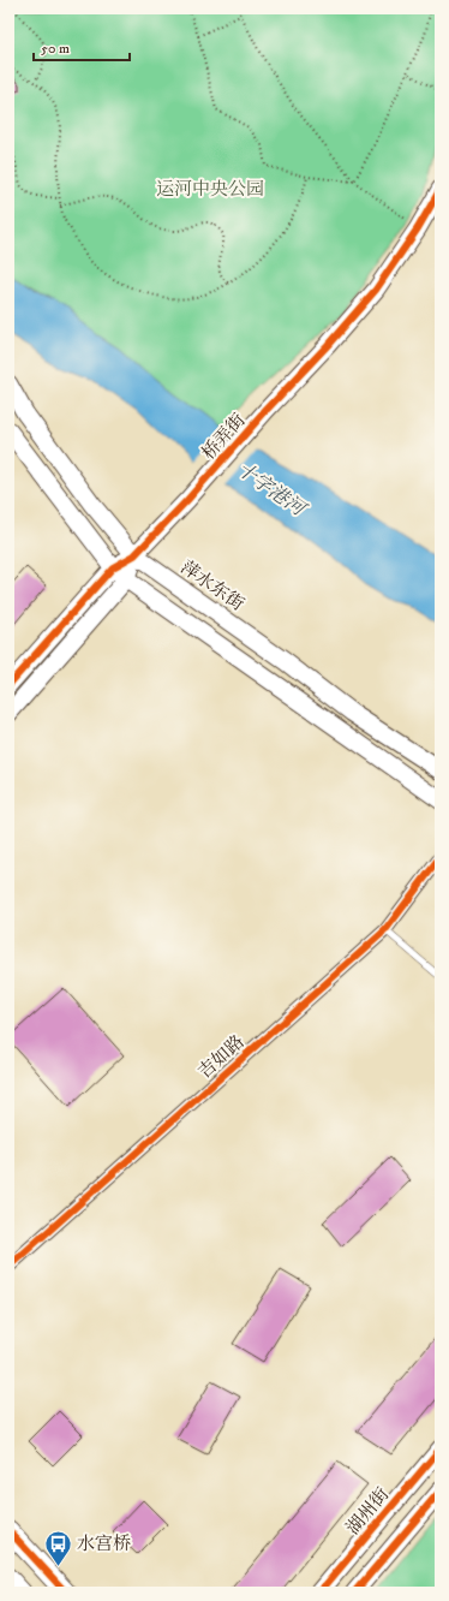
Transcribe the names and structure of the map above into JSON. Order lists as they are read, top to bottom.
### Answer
{
  "streets": {
    "main road": ["桥弄街", "萍水东街", "湖州街"],
    "street": ["吉如路"]
  },
  "crossings": [
    ["桥弄街", "萍水东街"]
  ],
  "water": ["十字港河"],
  "parks": ["运河中央公园"],
  "places": {
    "bus stop": ["水宫桥"]
  },
  "scale_bar": "50 m"
}
